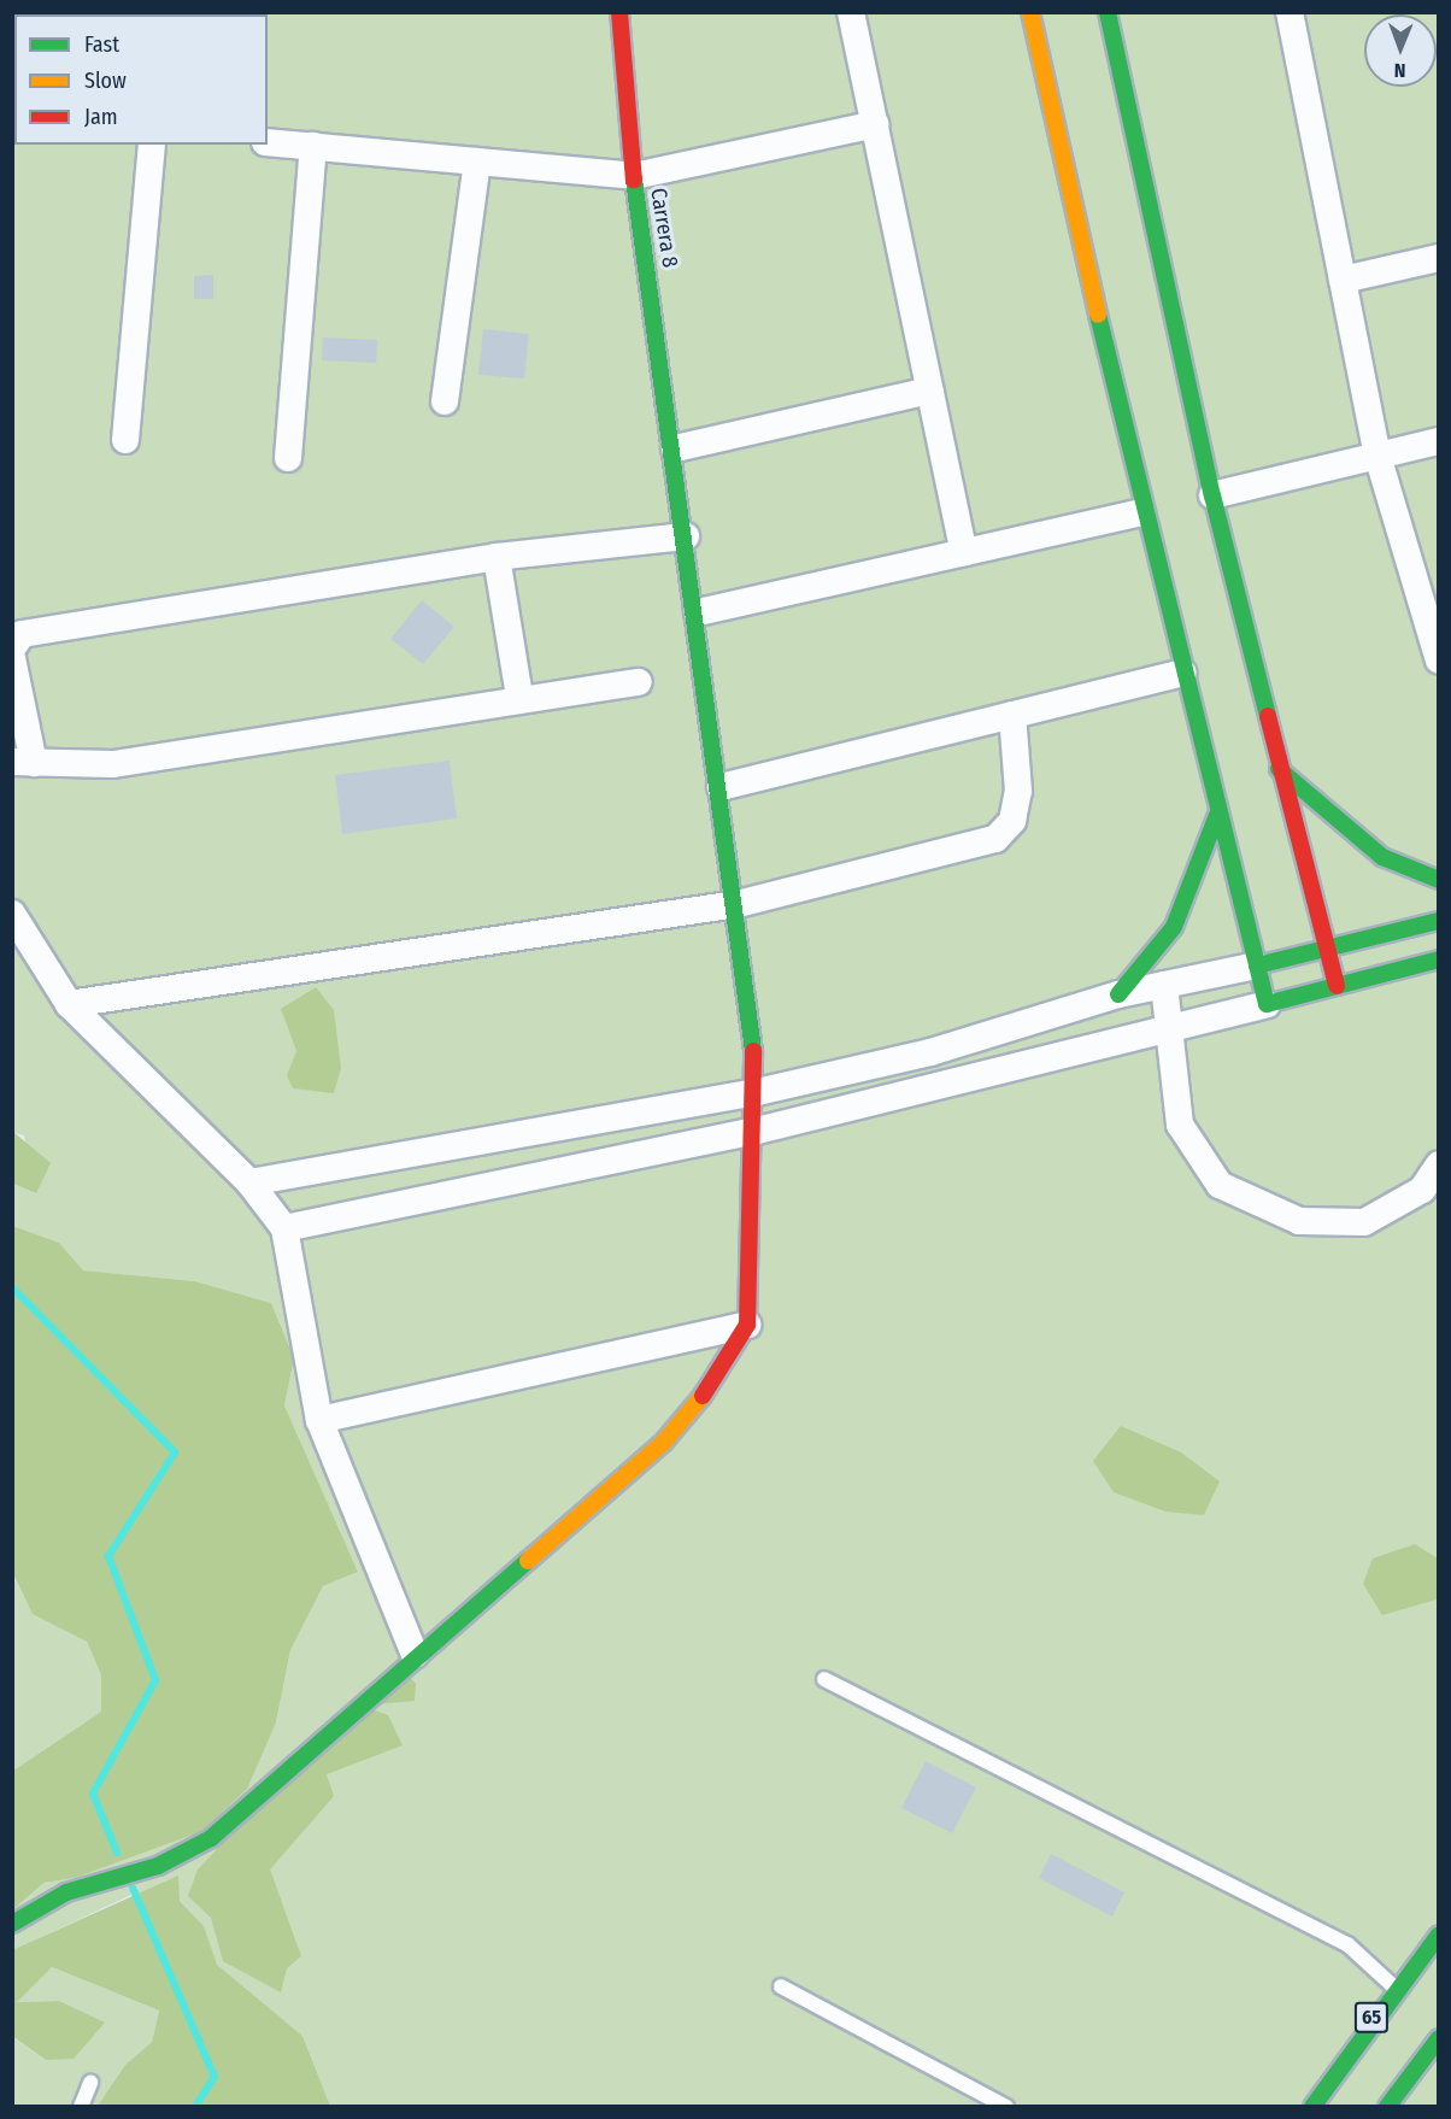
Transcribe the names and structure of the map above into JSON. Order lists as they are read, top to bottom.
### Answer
{
  "streets": {
    "main road": ["Carrera 8", "65"]
  },
  "legend": ["Fast", "Slow", "Jam"],
  "north": "bottom"
}
